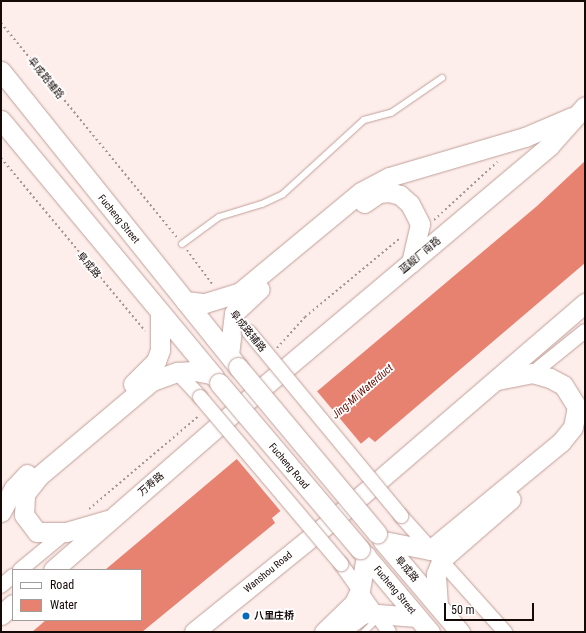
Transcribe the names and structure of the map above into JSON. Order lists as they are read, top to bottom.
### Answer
{
  "streets": {
    "highway": [
      "Fucheng Street",
      "蓝靛厂南路",
      "阜成路",
      "Fucheng Road",
      "万寿路",
      "Wanshou Road"
    ],
    "street": ["阜成路辅路"]
  },
  "crossings": [
    ["Fucheng Street", "Fucheng Road"],
    ["蓝靛厂南路", "万寿路"]
  ],
  "water": ["Jing-Mi Waterduct"],
  "places": ["八里庄桥"],
  "legend": ["Road", "Water"],
  "scale_bar": "50 m"
}
